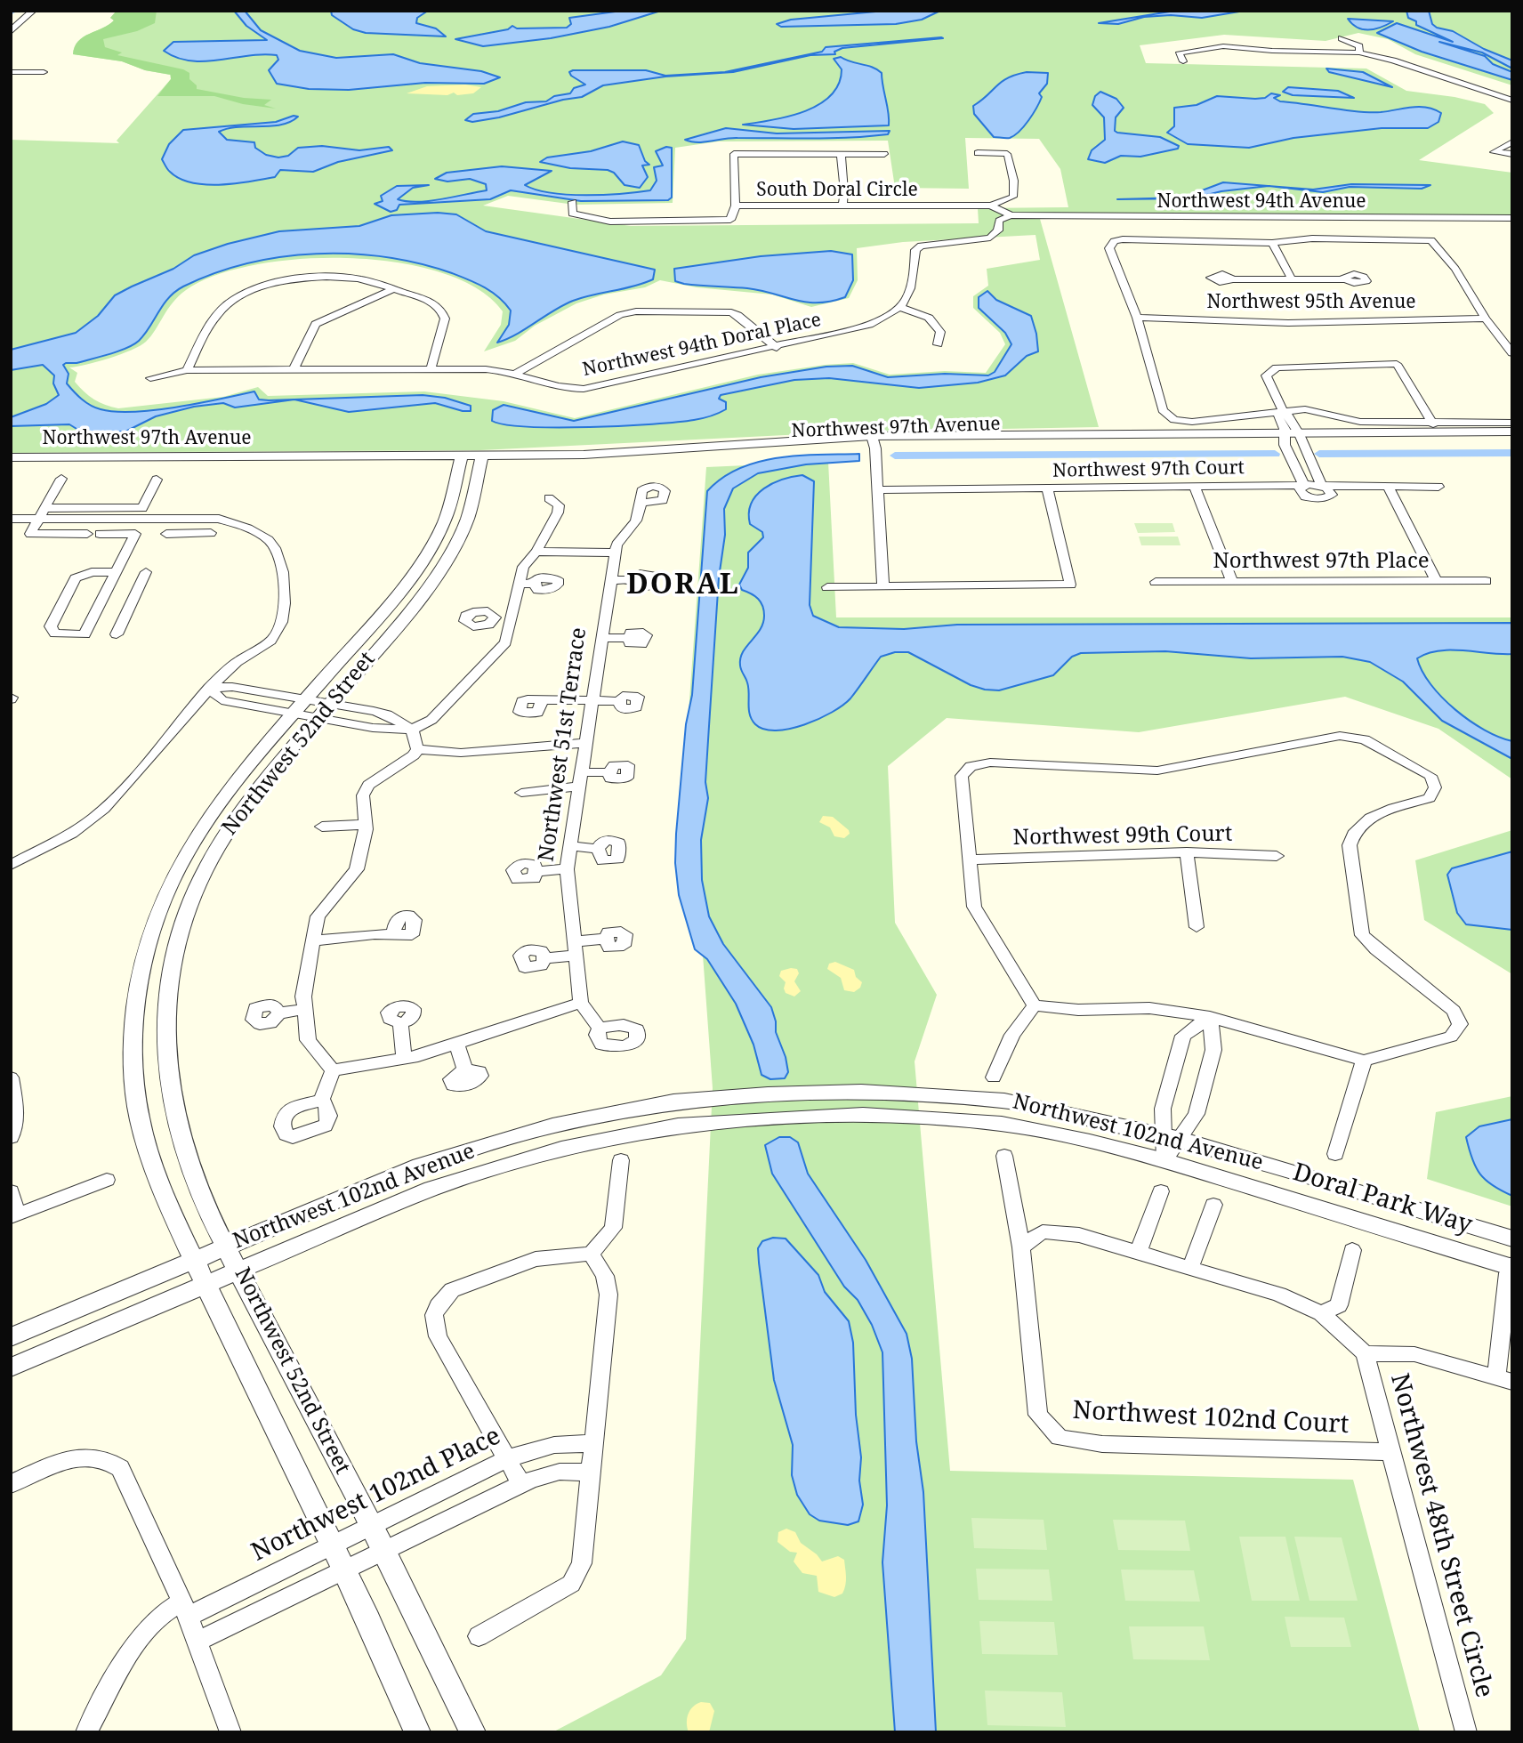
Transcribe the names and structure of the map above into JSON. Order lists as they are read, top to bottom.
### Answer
{
  "streets": {
    "street": [
      "South Doral Circle",
      "Northwest 94th Avenue",
      "Northwest 95th Avenue",
      "Northwest 94th Doral Place",
      "Northwest 97th Avenue",
      "Northwest 97th Court",
      "Northwest 97th Place",
      "Northwest 52nd Street",
      "Northwest 51st Terrace",
      "Northwest 99th Court",
      "Northwest 102nd Avenue",
      "Doral Park Way",
      "Northwest 102nd Court",
      "Northwest 102nd Place",
      "Northwest 48th Street Circle"
    ]
  },
  "crossings": [
    ["South Doral Circle", "Northwest 94th Avenue"],
    ["Northwest 97th Avenue", "Northwest 52nd Street"],
    ["Northwest 52nd Street", "Northwest 102nd Avenue"],
    ["Northwest 52nd Street", "Northwest 102nd Place"],
    ["Northwest 102nd Avenue", "Doral Park Way"],
    ["Northwest 102nd Court", "Northwest 48th Street Circle"]
  ],
  "districts": ["DORAL"]
}
